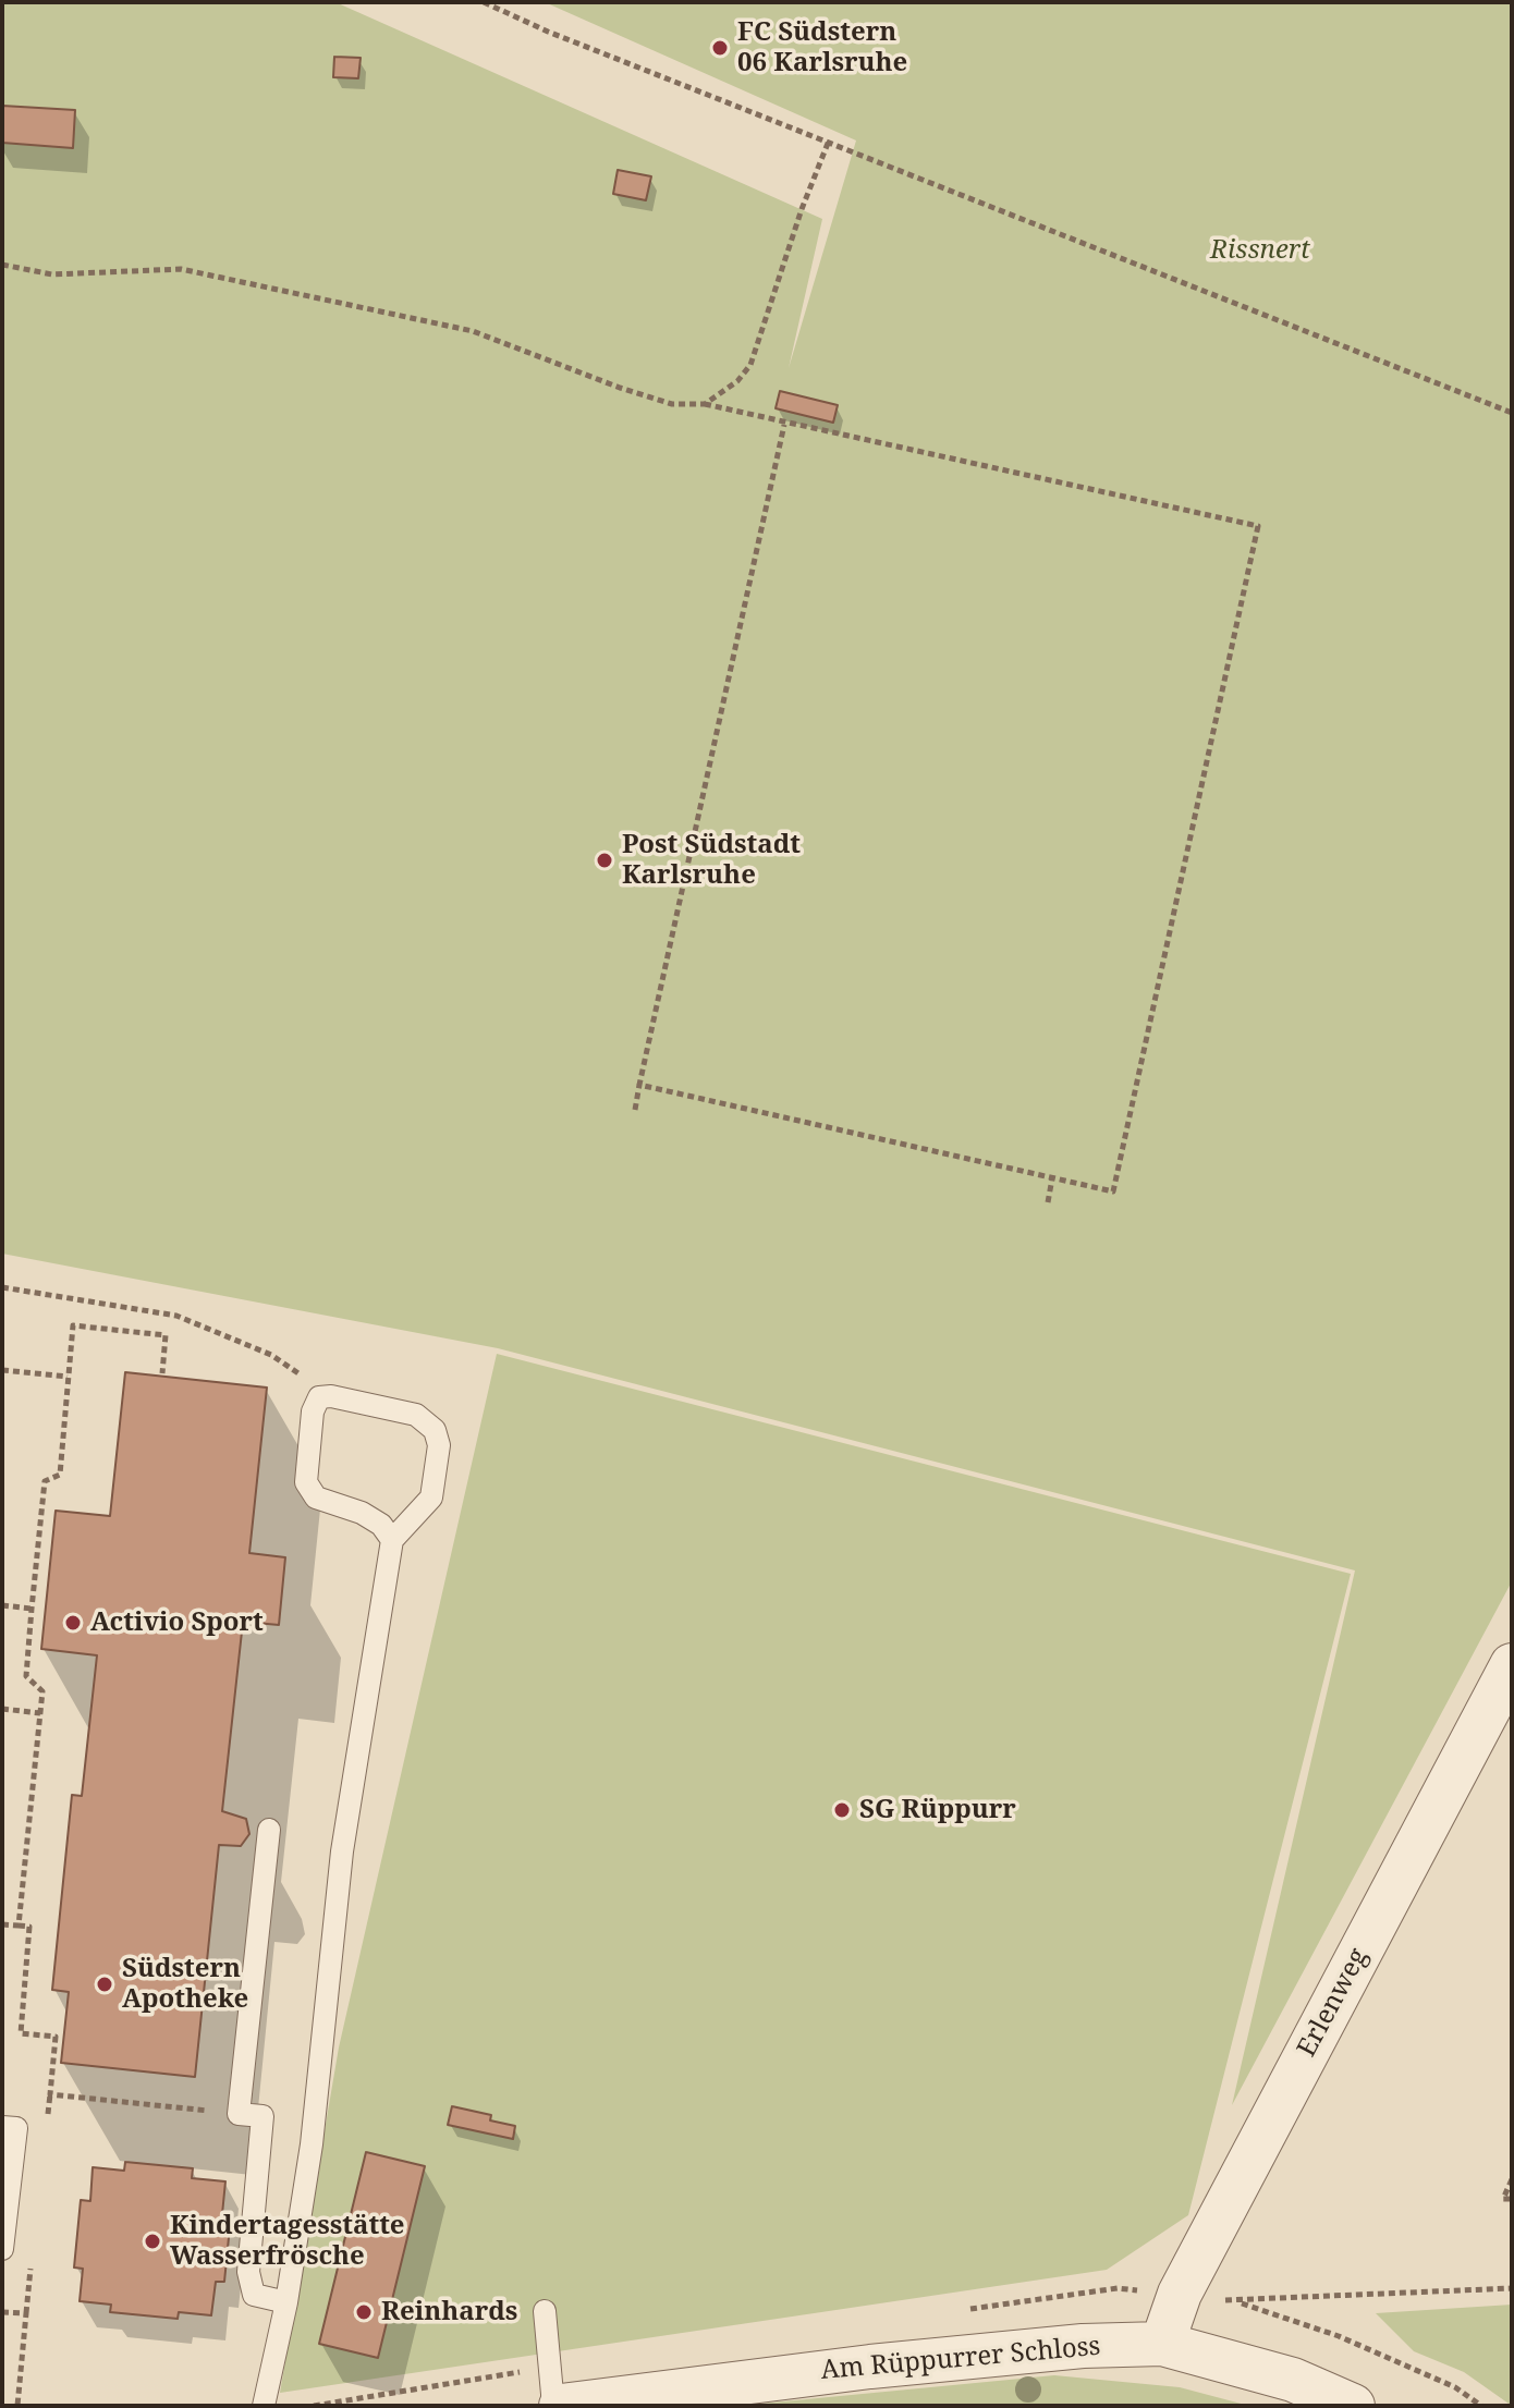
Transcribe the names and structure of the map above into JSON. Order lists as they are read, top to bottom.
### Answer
{
  "streets": {
    "street": ["Erlenweg", "Am Rüppurrer Schloss"]
  },
  "crossings": [
    ["Erlenweg", "Am Rüppurrer Schloss"]
  ],
  "parks": ["Rissnert"],
  "places": [
    "FC Südstern 06 Karlsruhe",
    "Post Südstadt Karlsruhe",
    "Activio Sport",
    "SG Rüppurr",
    "Südstern Apotheke",
    "Kindertagesstätte Wasserfrösche",
    "Reinhards"
  ]
}
